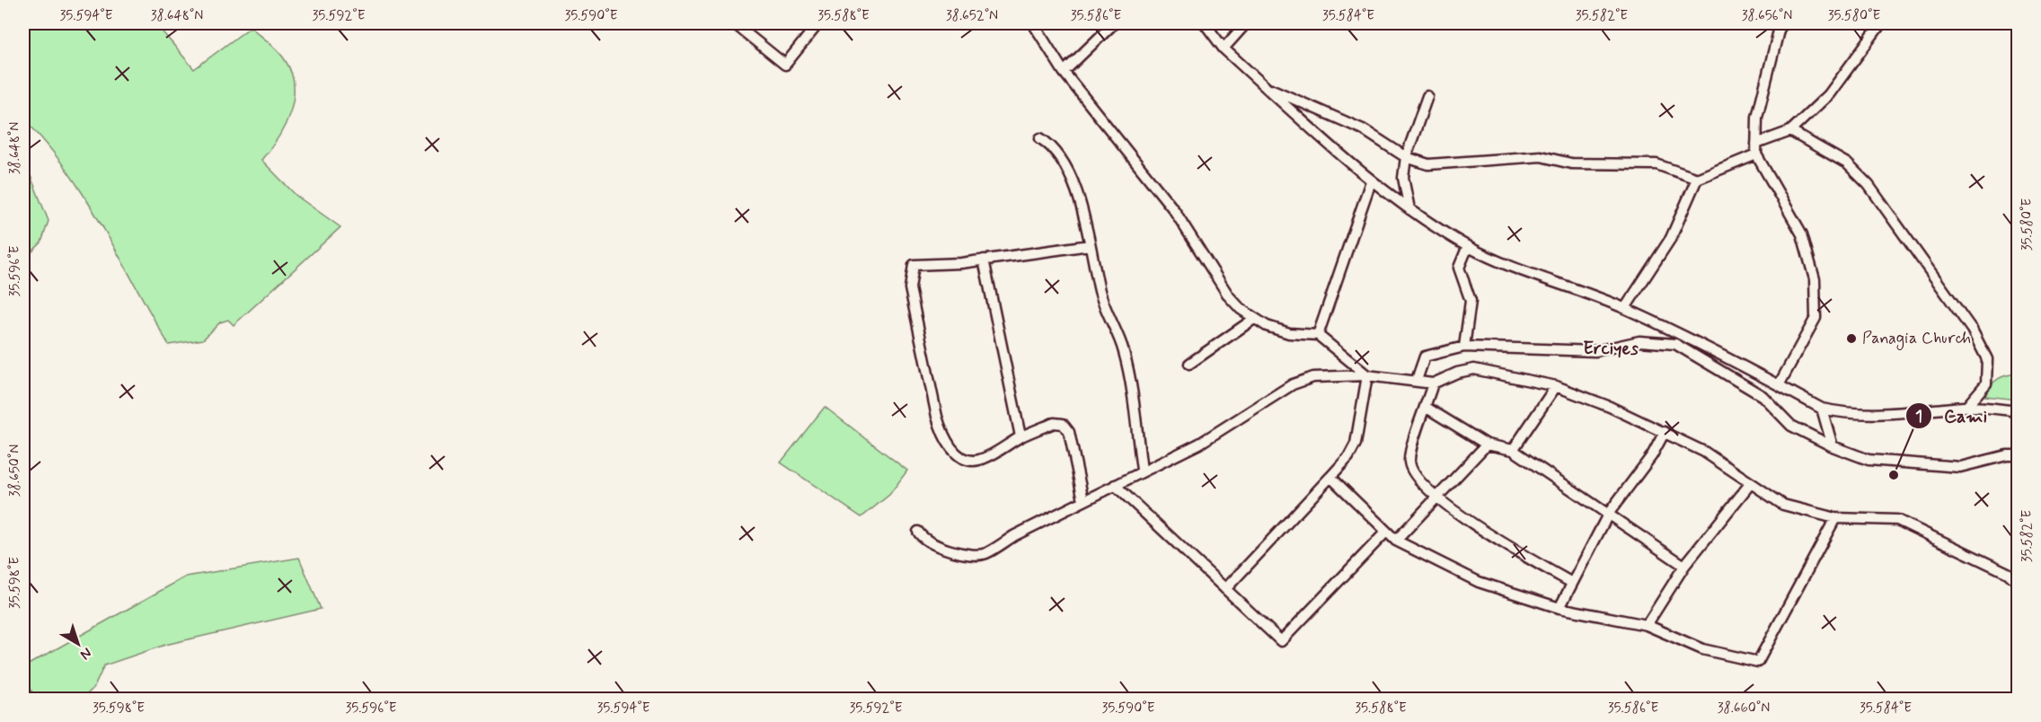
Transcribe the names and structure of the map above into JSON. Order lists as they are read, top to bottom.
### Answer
{
  "districts": ["Erciyes"],
  "places": ["Panagia Church", "Cami"],
  "north": "bottom right",
  "coordinates": [
    "35.594°E",
    "38.648°N",
    "35.592°E",
    "35.590°E",
    "35.588°E",
    "38.652°N",
    "35.586°E",
    "35.584°E",
    "35.582°E",
    "38.656°N",
    "35.580°E",
    "35.596°E",
    "38.650°N",
    "35.598°E",
    "38.660°N"
  ]
}
